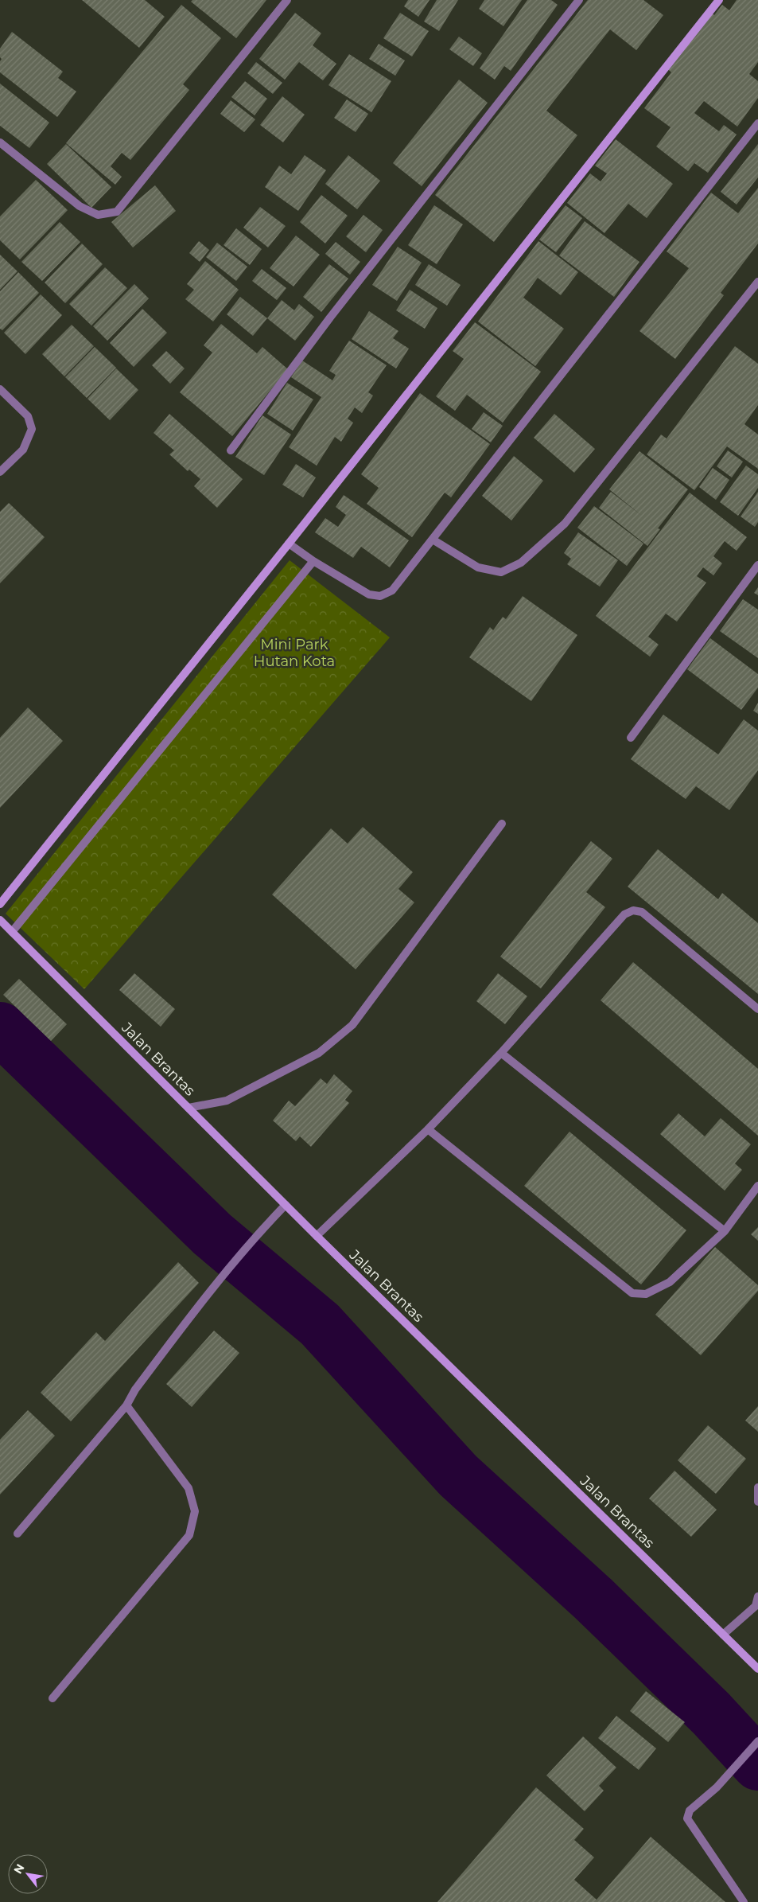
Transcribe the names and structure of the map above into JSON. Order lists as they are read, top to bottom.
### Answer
{
  "streets": {
    "main road": ["Jalan Brantas"]
  },
  "parks": ["Mini Park Hutan Kota"],
  "north": "top left"
}
